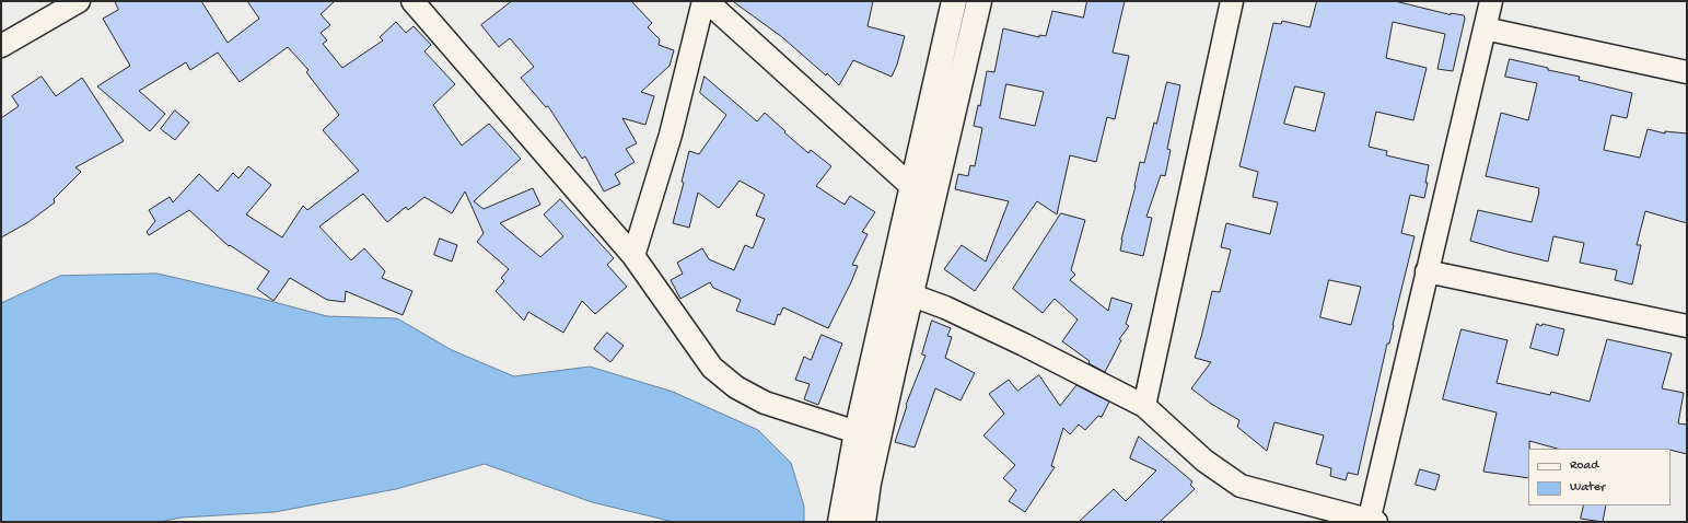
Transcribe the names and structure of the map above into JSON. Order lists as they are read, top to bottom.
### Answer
{
  "legend": ["Road", "Water"]
}
